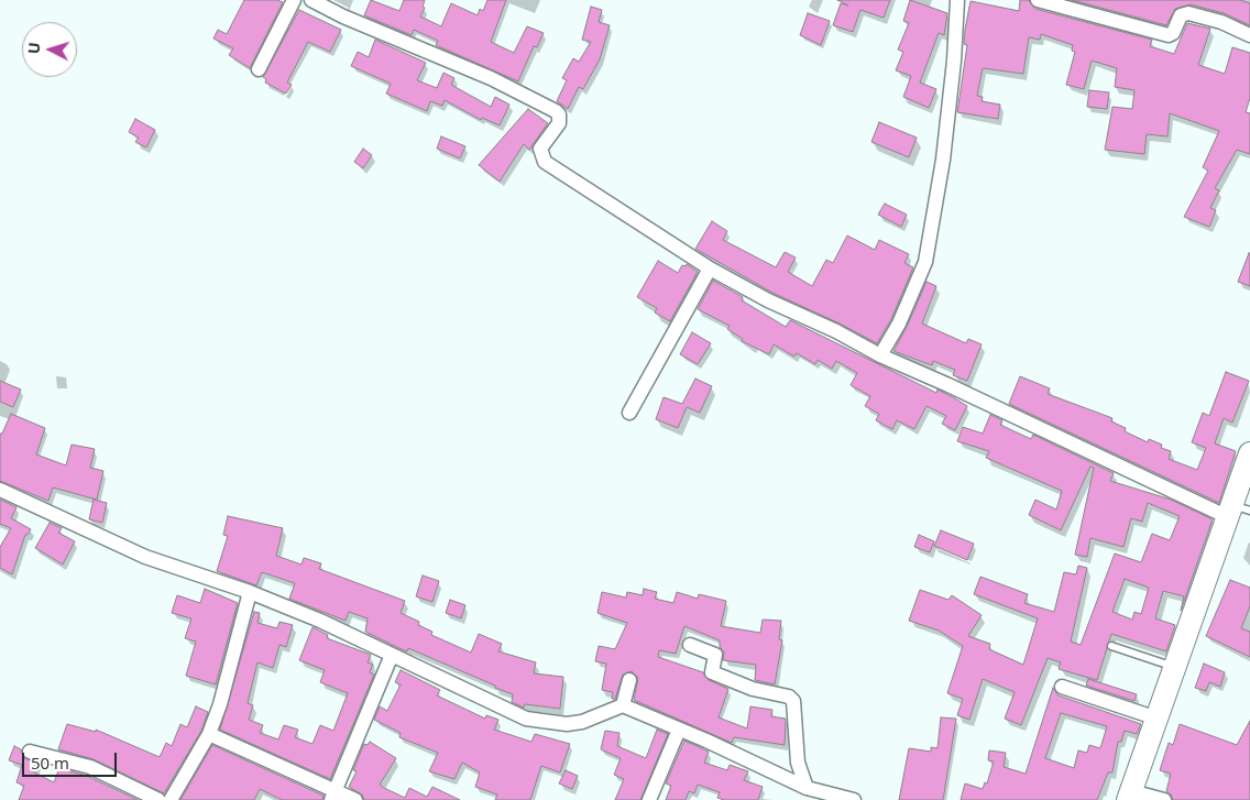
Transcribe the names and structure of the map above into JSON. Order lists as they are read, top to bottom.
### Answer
{
  "scale_bar": "50 m",
  "north": "left"
}
